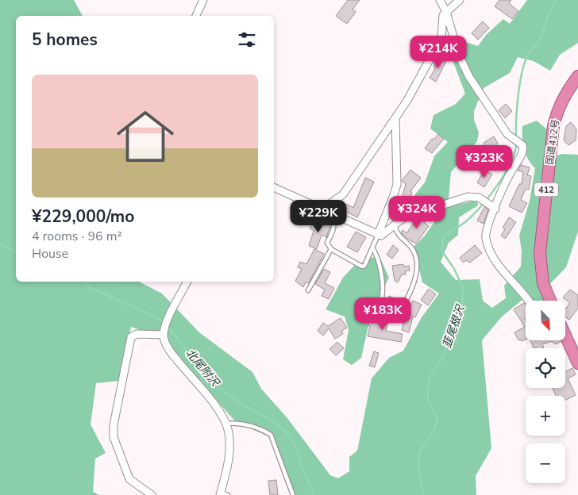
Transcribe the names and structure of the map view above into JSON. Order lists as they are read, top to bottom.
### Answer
{
  "streets": {
    "highway": ["国道412号", "412"]
  },
  "water": ["韮尾根沢", "北尾附沢"],
  "north": "bottom right",
  "page": {
    "heading": "5 homes",
    "price": [
      "¥214K",
      "¥323K",
      "¥324K",
      "¥229K",
      "¥183K"
    ],
    "list": [
      {
        "name": "¥229,000/mo",
        "note": "4 rooms · 96 m² · House"
      }
    ],
    "map_buttons": ["+", "−"]
  }
}
